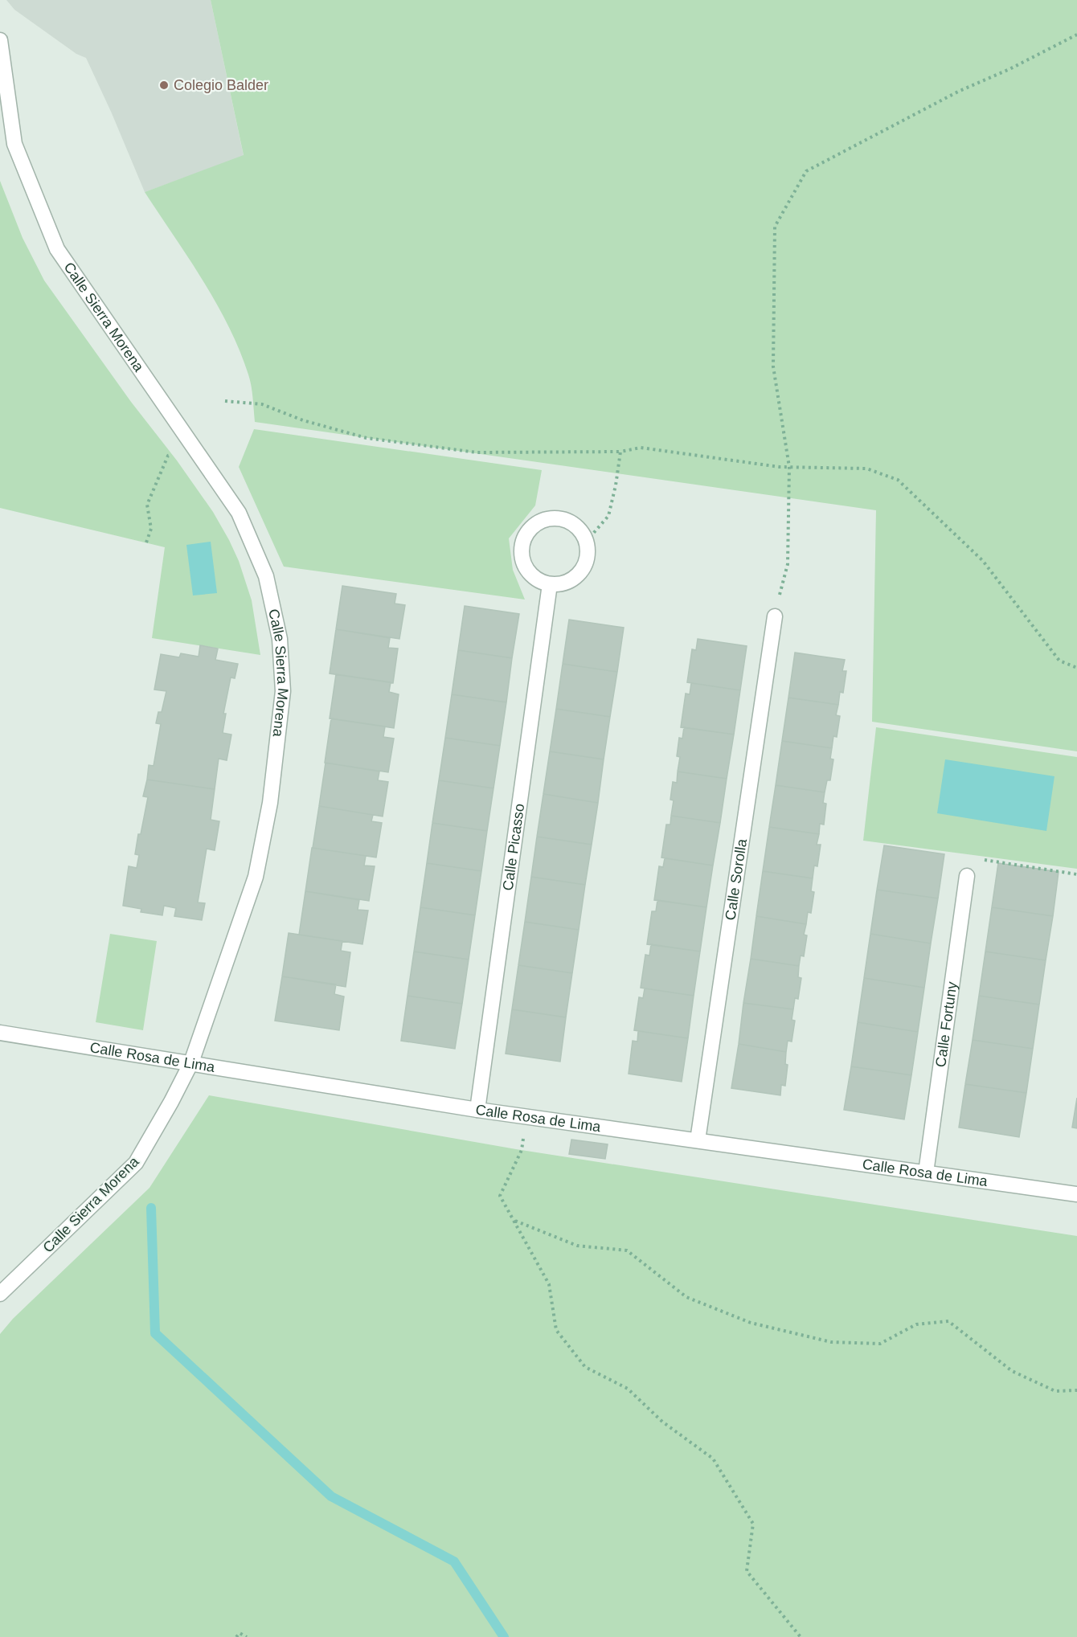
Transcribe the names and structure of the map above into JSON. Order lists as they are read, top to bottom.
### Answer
{
  "streets": {
    "street": [
      "Calle Sierra Morena",
      "Calle Picasso",
      "Calle Sorolla",
      "Calle Fortuny",
      "Calle Rosa de Lima"
    ]
  },
  "crossings": [
    ["Calle Sierra Morena", "Calle Rosa de Lima"],
    ["Calle Picasso", "Calle Rosa de Lima"],
    ["Calle Sorolla", "Calle Rosa de Lima"],
    ["Calle Fortuny", "Calle Rosa de Lima"]
  ],
  "places": ["Colegio Balder"]
}
